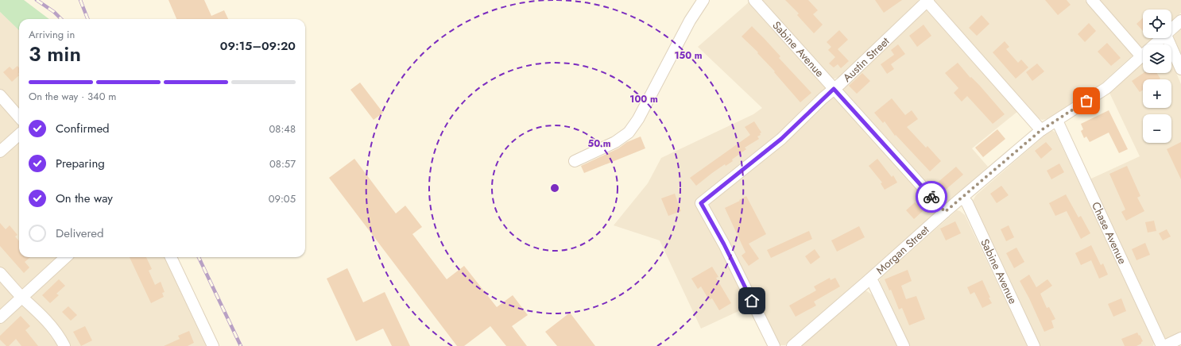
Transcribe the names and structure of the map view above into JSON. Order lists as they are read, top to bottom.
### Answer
{
  "streets": {
    "street": [
      "Sabine Avenue",
      "Austin Street",
      "Chase Avenue",
      "Morgan Street"
    ]
  },
  "crossings": [
    ["Sabine Avenue", "Austin Street"],
    ["Sabine Avenue", "Morgan Street"],
    ["Chase Avenue", "Morgan Street"]
  ],
  "page": {
    "map_buttons": ["+", "−"],
    "heading": ["3 min", "Arriving in", "09:15–09:20"],
    "bar": "On the way · 340 m",
    "list": [
      ["Confirmed", "08:48"],
      ["Preparing", "08:57"],
      ["On the way", "09:05"],
      "Delivered"
    ]
  },
  "rings": ["150 m", "100 m", "50 m"]
}
